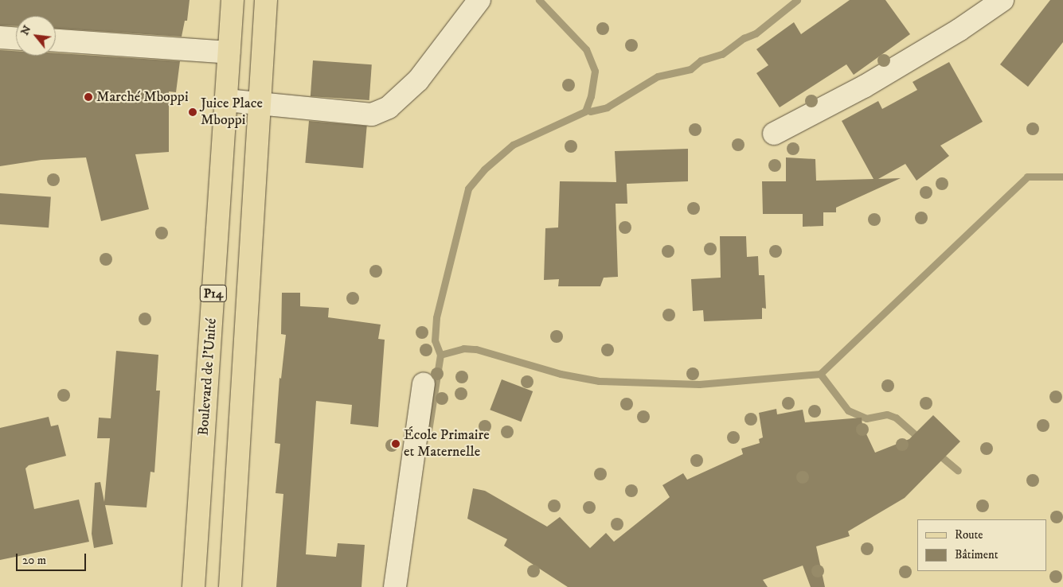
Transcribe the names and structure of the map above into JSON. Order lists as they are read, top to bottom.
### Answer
{
  "streets": {
    "main road": ["P14", "Boulevard de l'Unité"]
  },
  "places": ["Marché Mboppi", "Juice Place Mboppi", "École Primaire et Maternelle"],
  "legend": ["Route", "Bâtiment"],
  "scale_bar": "20 m",
  "north": "top left"
}
